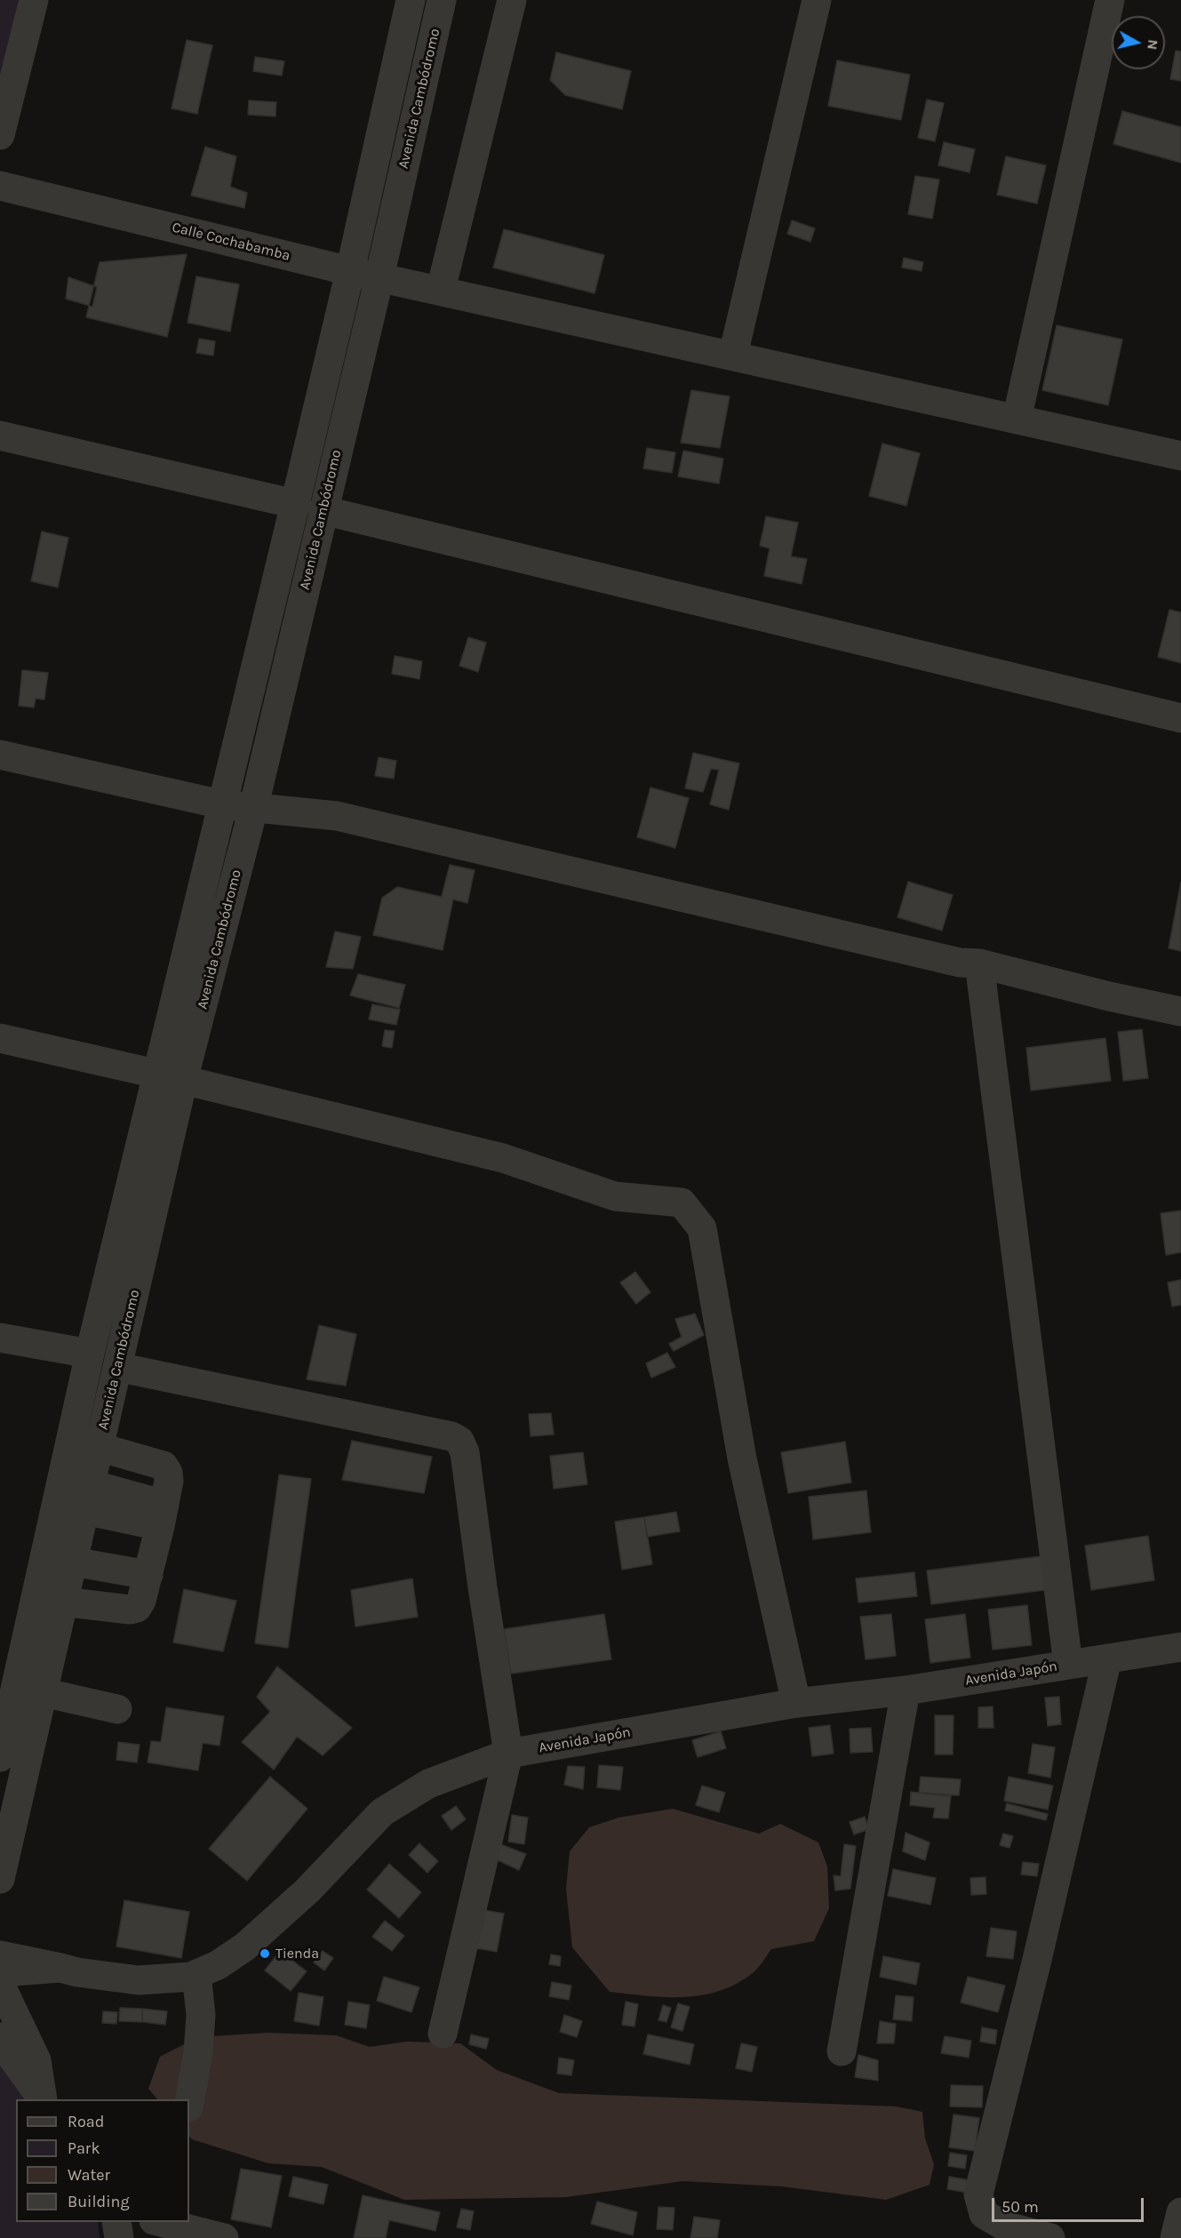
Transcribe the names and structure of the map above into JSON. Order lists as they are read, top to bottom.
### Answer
{
  "streets": {
    "street": ["Avenida Cambódromo", "Calle Cochabamba", "Avenida Japón"]
  },
  "crossings": [
    ["Avenida Cambódromo", "Calle Cochabamba"]
  ],
  "places": ["Tienda"],
  "legend": [
    "Road",
    "Park",
    "Water",
    "Building"
  ],
  "scale_bar": "50 m",
  "north": "right"
}
